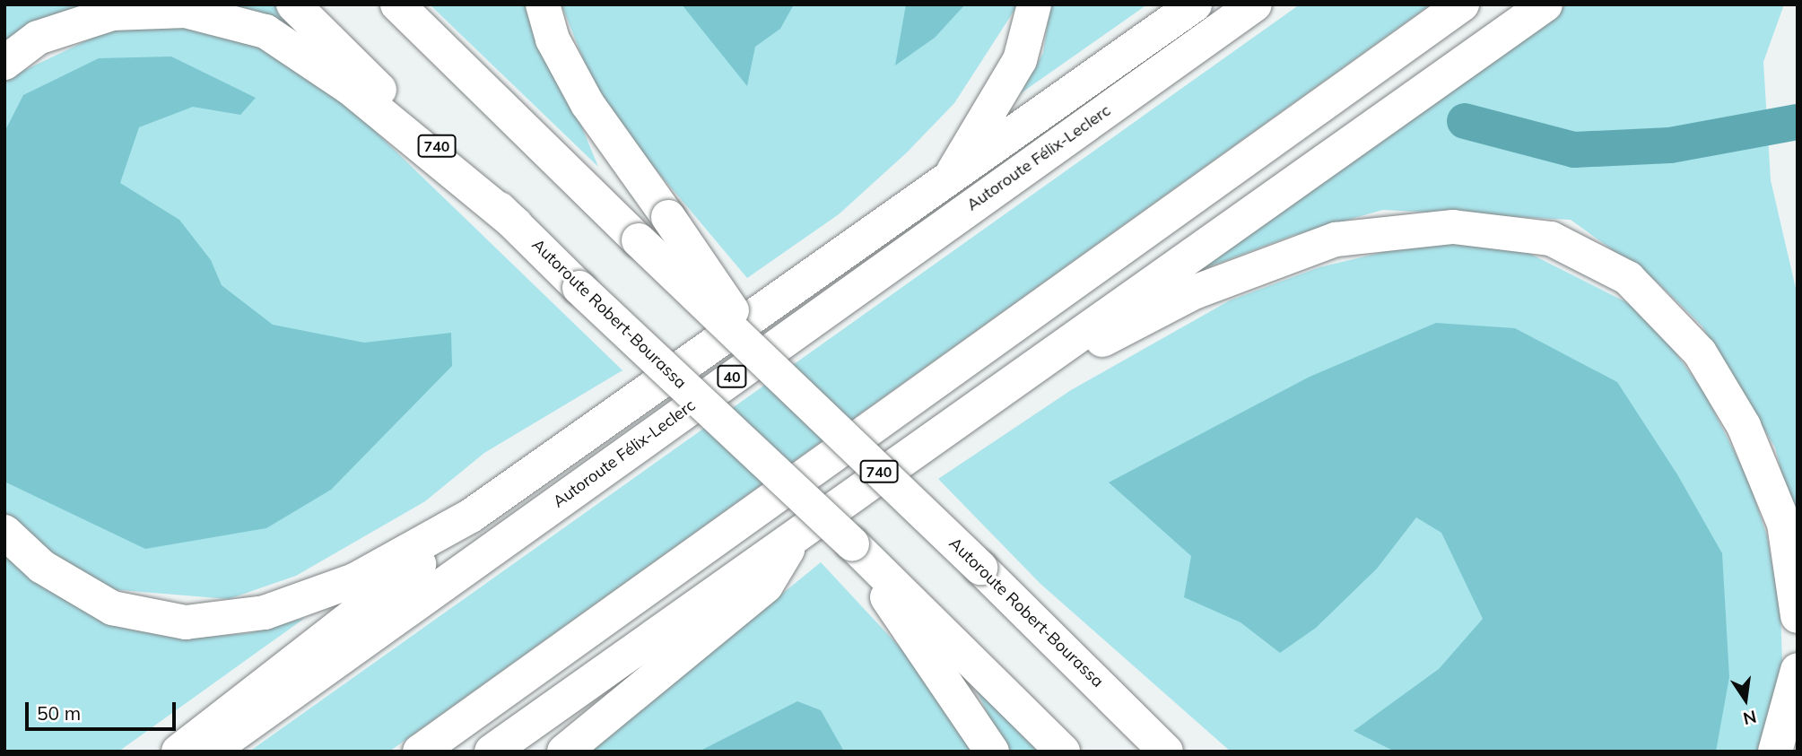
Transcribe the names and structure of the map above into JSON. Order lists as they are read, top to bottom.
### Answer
{
  "streets": {
    "highway": [
      "740",
      "Autoroute Félix-Leclerc",
      "Autoroute Robert-Bourassa",
      "40"
    ]
  },
  "scale_bar": "50 m",
  "north": "bottom"
}
